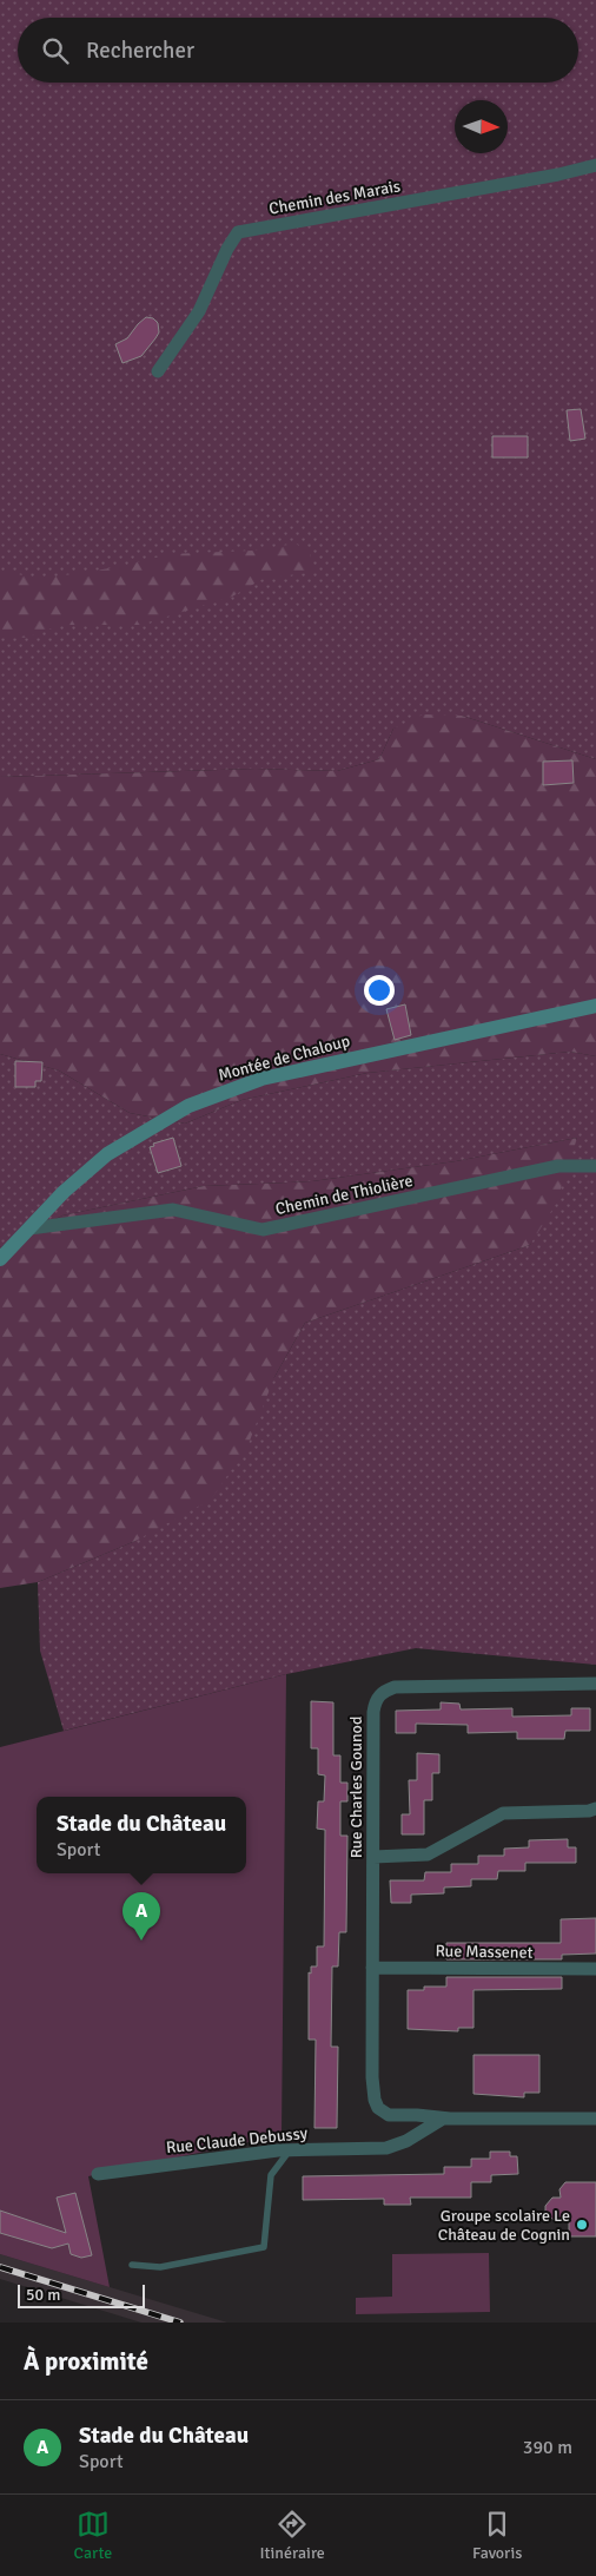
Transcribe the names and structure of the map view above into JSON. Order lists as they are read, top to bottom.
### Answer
{
  "streets": {
    "main road": ["Montée de Chaloup"],
    "street": [
      "Chemin des Marais",
      "Chemin de Thiolière",
      "Rue Charles Gounod",
      "Rue Massenet",
      "Rue Claude Debussy"
    ]
  },
  "crossings": [
    ["Montée de Chaloup", "Chemin de Thiolière"],
    ["Rue Charles Gounod", "Rue Massenet"],
    ["Rue Charles Gounod", "Rue Claude Debussy"]
  ],
  "places": ["Groupe scolaire Le Château de Cognin"],
  "scale_bar": "50 m",
  "north": "right",
  "page": {
    "search": "Rechercher",
    "popup": ["Stade du Château", "Sport"],
    "pins": "A",
    "scale": "50 m",
    "heading": "À proximité",
    "list": [
      {
        "mark": "A",
        "name": "Stade du Château",
        "note": "Sport",
        "value": "390 m"
      }
    ],
    "nav": ["Carte", "Itinéraire", "Favoris"]
  }
}
